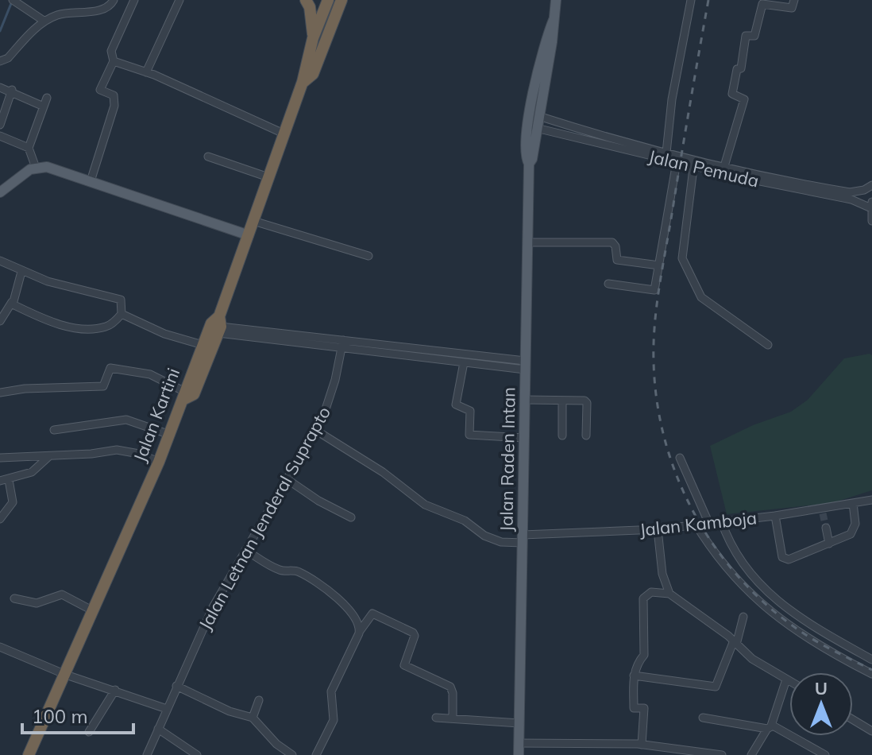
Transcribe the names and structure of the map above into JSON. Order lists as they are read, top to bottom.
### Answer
{
  "streets": {
    "highway": ["Jalan Kartini"],
    "main road": ["Jalan Raden Intan"],
    "street": ["Jalan Pemuda", "Jalan Letnan Jenderal Suprapto", "Jalan Kamboja"]
  },
  "crossings": [
    ["Jalan Pemuda", "Jalan Raden Intan"],
    ["Jalan Raden Intan", "Jalan Kamboja"],
    ["Jalan Letnan Jenderal Suprapto", "Jalan Kamboja"]
  ],
  "scale_bar": "100 m",
  "north": "top"
}
